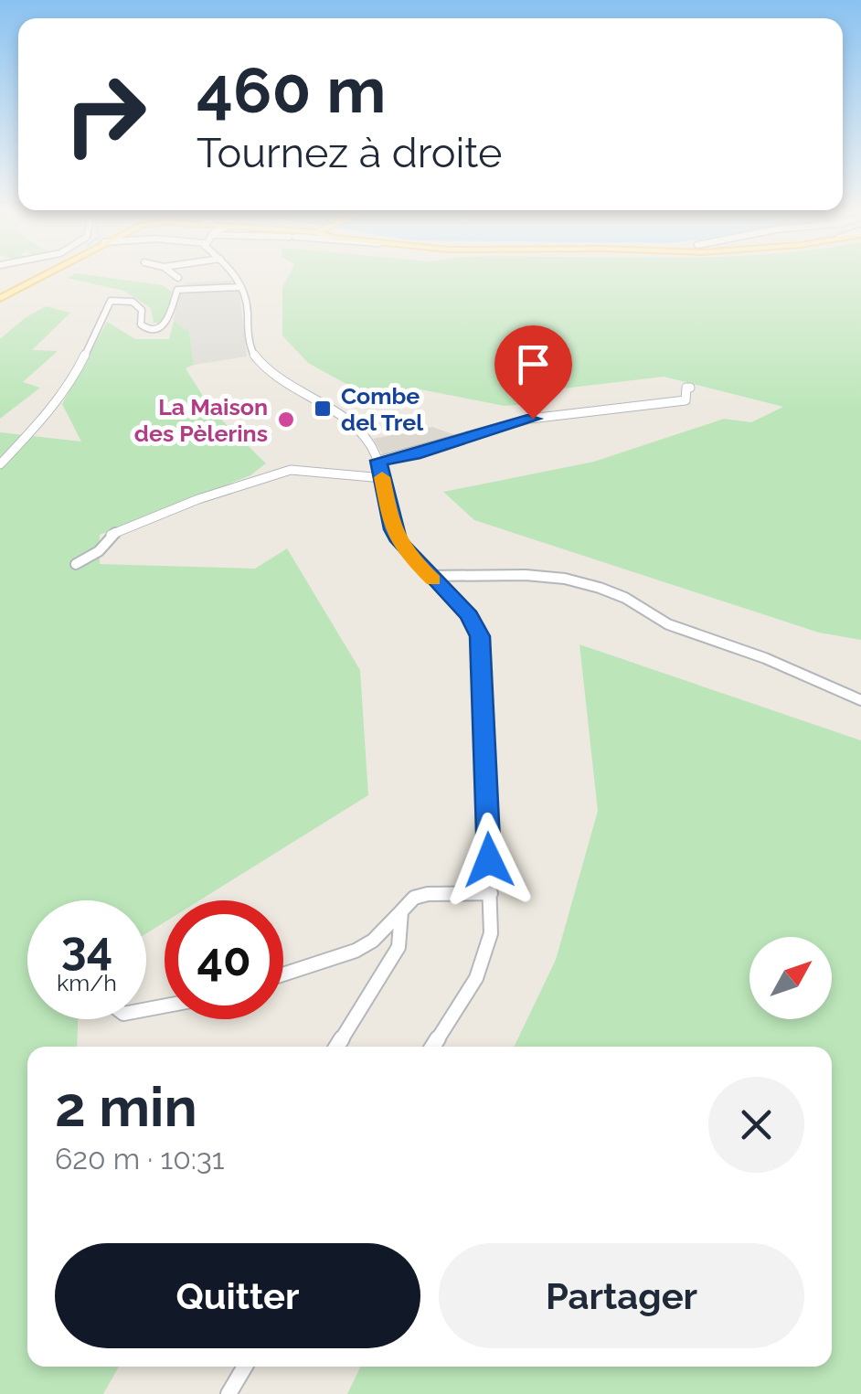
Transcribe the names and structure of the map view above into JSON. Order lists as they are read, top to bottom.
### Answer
{
  "places": {
    "transit": ["Combe del Trel"],
    "other": ["La Maison des Pèlerins"]
  },
  "north": "top right",
  "page": {
    "turn": ["460 m", "Tournez à droite"],
    "speed": "34 km/h",
    "limit": "40",
    "heading": ["2 min", "620 m · 10:31"],
    "buttons": ["Quitter", "Partager"]
  }
}
